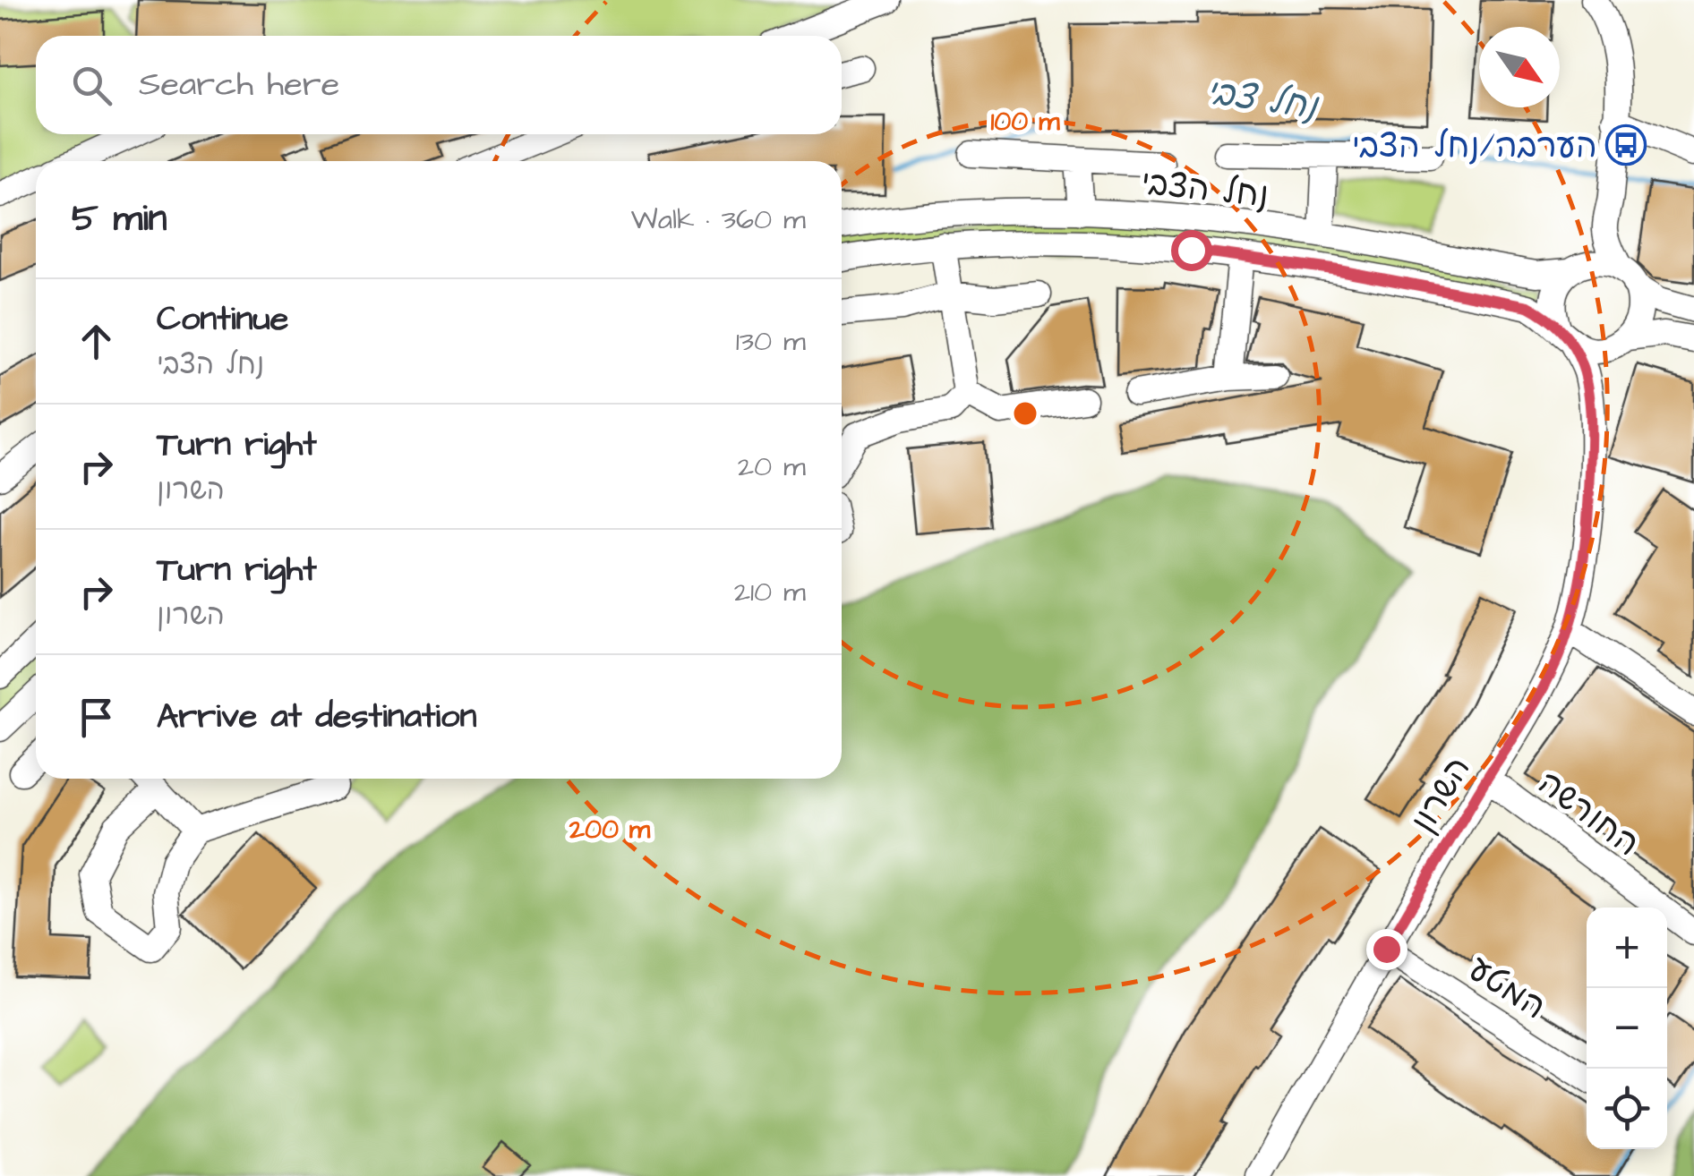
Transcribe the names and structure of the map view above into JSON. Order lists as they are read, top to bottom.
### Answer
{
  "streets": {
    "street": [
      "נחל הצבי",
      "השרון",
      "החורשה",
      "המטע"
    ]
  },
  "crossings": [
    ["נחל הצבי", "השרון"],
    ["השרון", "החורשה"],
    ["השרון", "המטע"]
  ],
  "water": ["נחל צבי"],
  "places": {
    "bus stop": ["הערבה/נחל הצבי"]
  },
  "north": "bottom right",
  "page": {
    "search": "Search here",
    "heading": ["5 min", "Walk · 360 m"],
    "list": [
      ["Continue", "נחל הצבי", "130 m"],
      ["Turn right", "השרון", "20 m"],
      ["Turn right", "השרון", "210 m"],
      "Arrive at destination"
    ],
    "map_buttons": ["+", "−"]
  },
  "rings": ["100 m", "200 m"]
}
